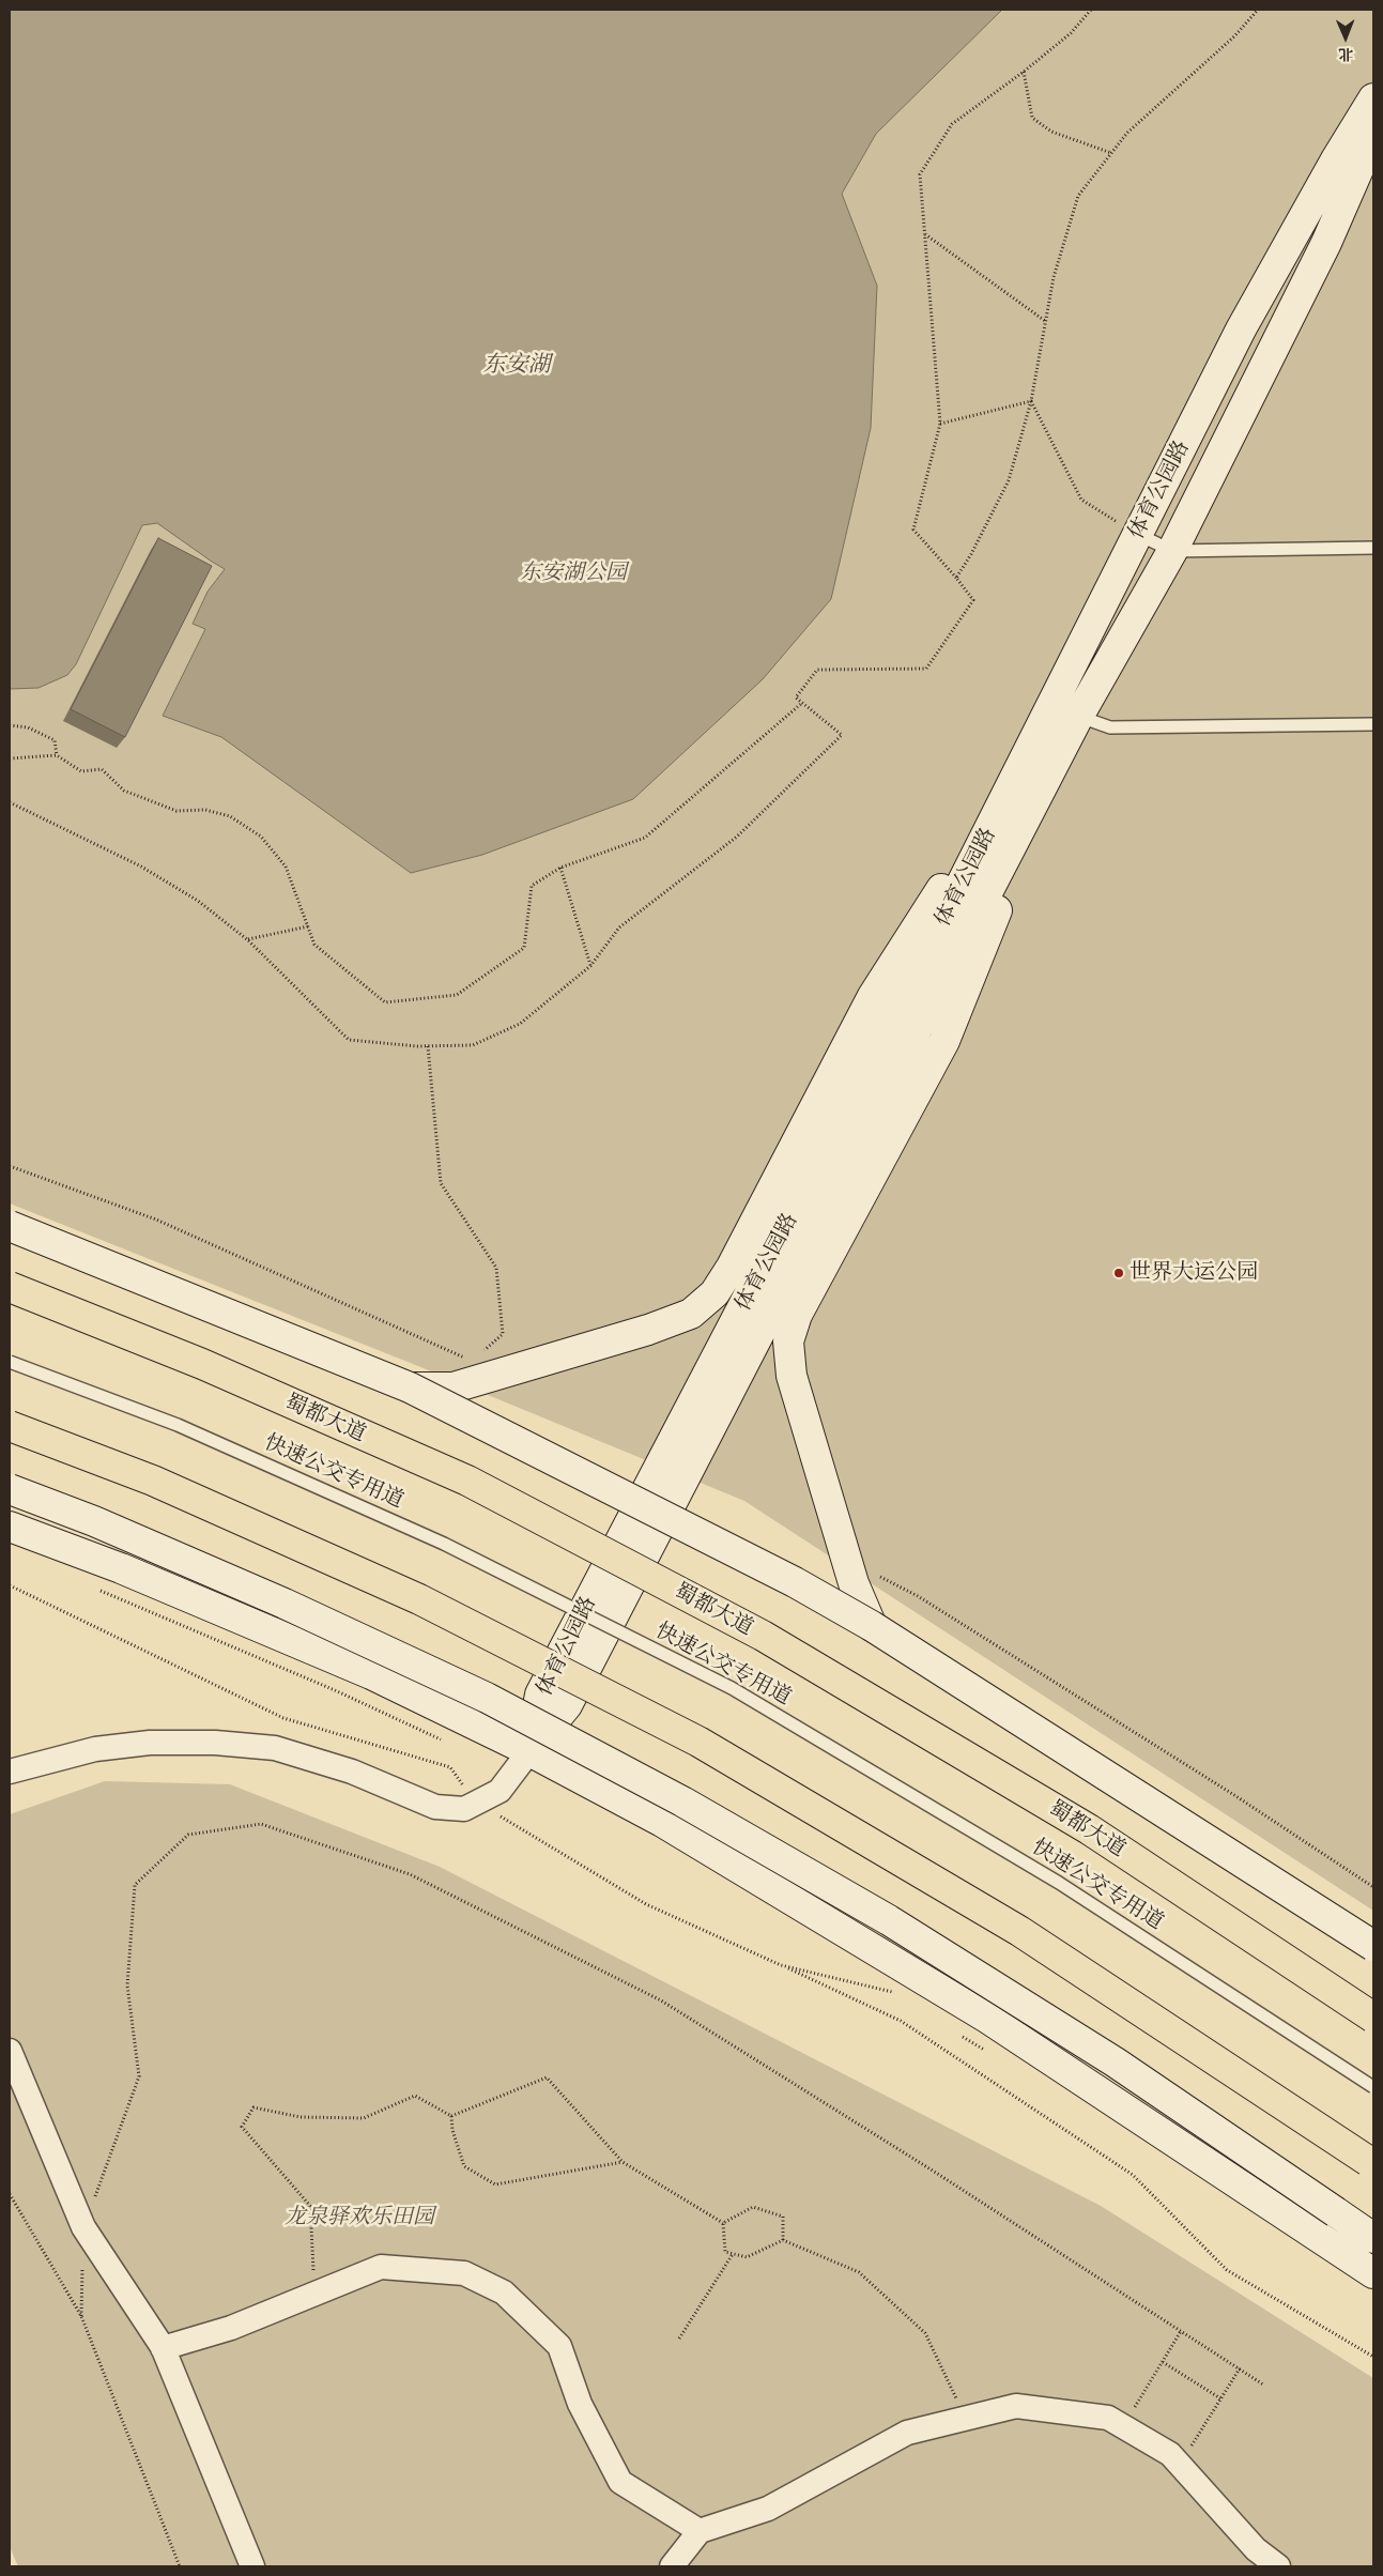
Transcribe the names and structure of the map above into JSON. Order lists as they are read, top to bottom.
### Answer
{
  "streets": {
    "highway": ["蜀都大道"],
    "main road": ["体育公园路"],
    "lane": ["快速公交专用道"]
  },
  "water": ["东安湖"],
  "parks": ["东安湖公园", "龙泉驿欢乐田园"],
  "places": ["世界大运公园"],
  "north": "bottom"
}
